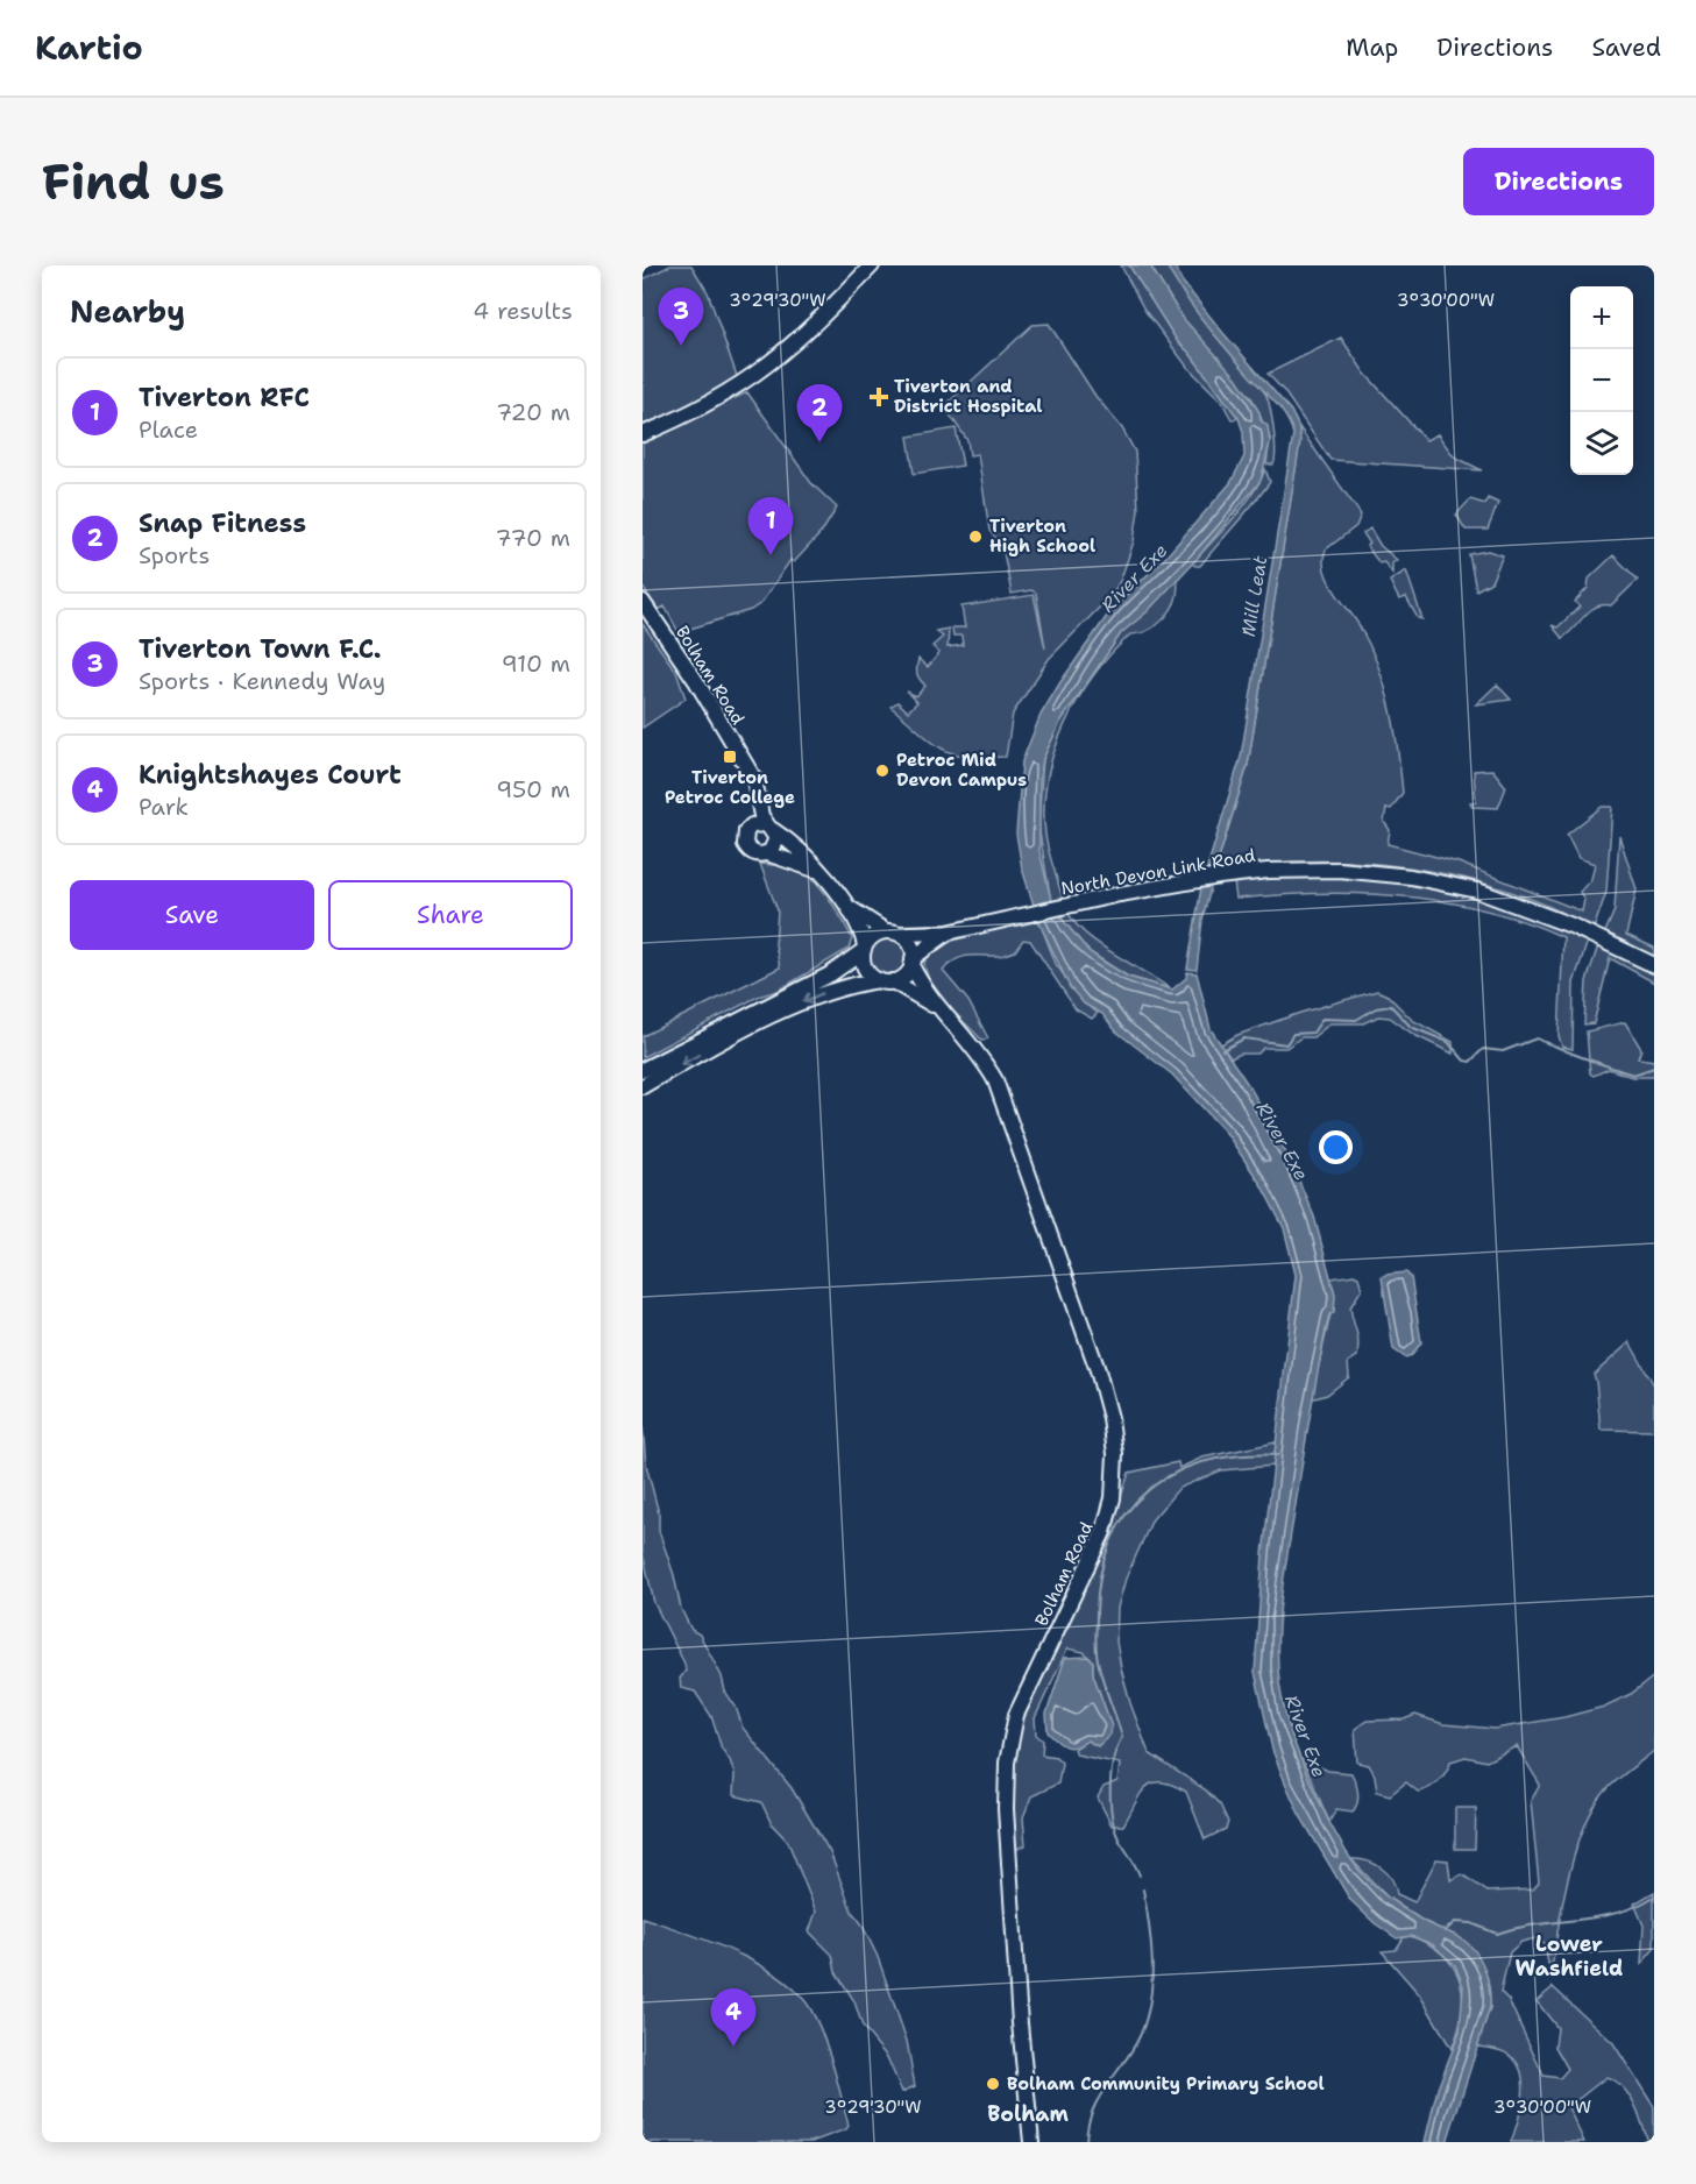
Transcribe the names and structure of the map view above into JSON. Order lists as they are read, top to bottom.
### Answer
{
  "streets": {
    "main road": ["Bolham Road", "North Devon Link Road"]
  },
  "crossings": [
    ["Bolham Road", "North Devon Link Road"]
  ],
  "districts": ["Lower Washfield", "Bolham"],
  "water": ["River Exe", "Mill Leat"],
  "places": {
    "health": ["Tiverton and District Hospital"],
    "other": ["Tiverton High School", "Petroc Mid Devon Campus", "Bolham Community Primary School"],
    "transit": ["Tiverton Petroc College"]
  },
  "page": {
    "header": "Kartio",
    "nav": ["Map", "Directions", "Saved"],
    "buttons": [
      "Directions",
      ["Save", "Share"]
    ],
    "title": "Find us",
    "heading": ["Nearby", "4 results"],
    "map_buttons": ["+", "−"],
    "pins": [
      "3",
      "2",
      "1",
      "4"
    ],
    "list": [
      {
        "mark": "1",
        "name": "Tiverton RFC",
        "note": "Place",
        "value": "720 m"
      },
      {
        "mark": "2",
        "name": "Snap Fitness",
        "note": "Sports",
        "value": "770 m"
      },
      {
        "mark": "3",
        "name": "Tiverton Town F.C.",
        "note": "Sports · Kennedy Way",
        "value": "910 m"
      },
      {
        "mark": "4",
        "name": "Knightshayes Court",
        "note": "Park",
        "value": "950 m"
      }
    ]
  },
  "coordinates": ["3°29'30\"W", "3°30'00\"W"]
}
